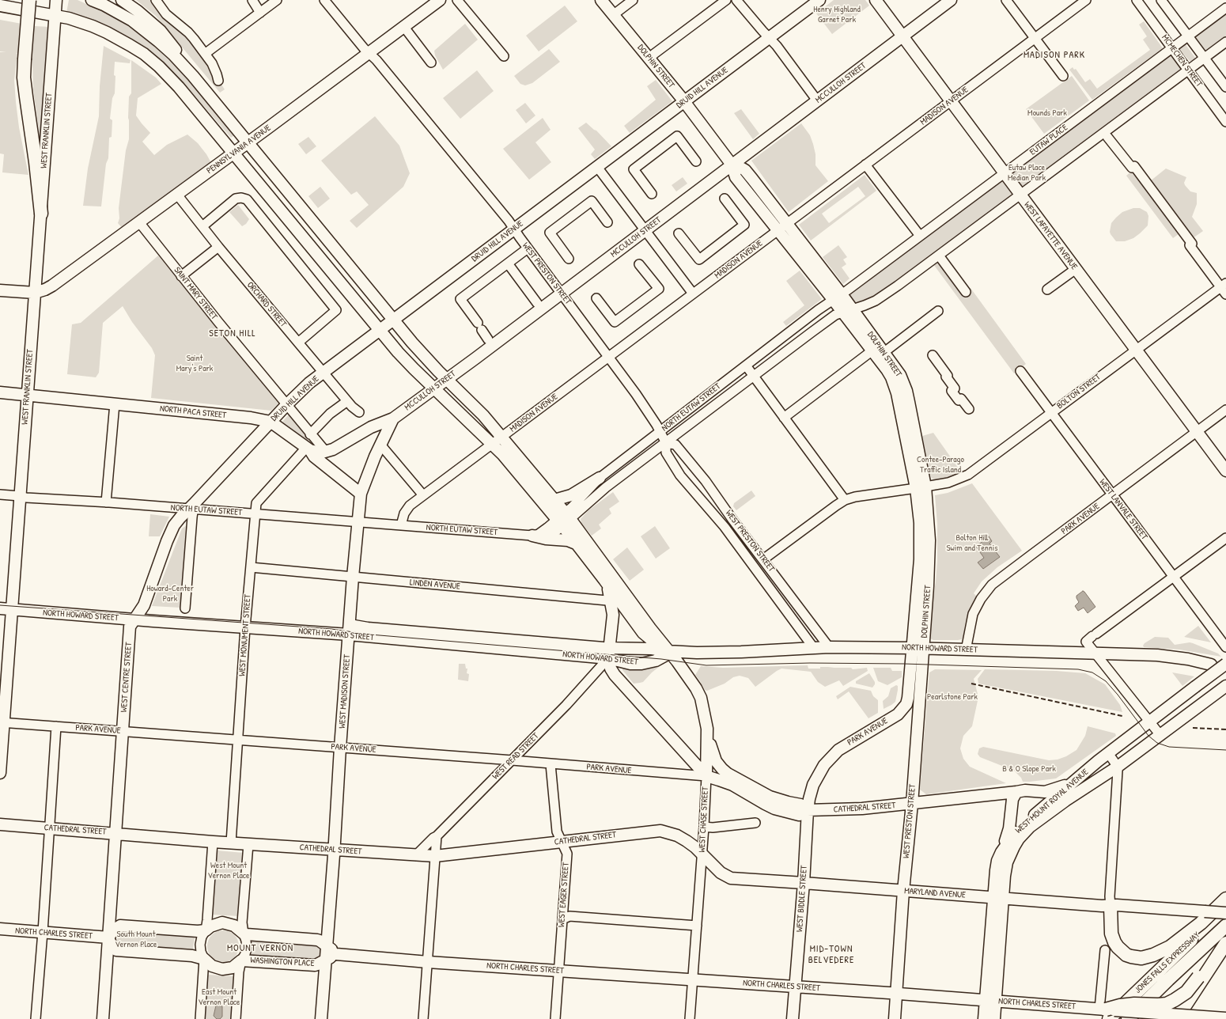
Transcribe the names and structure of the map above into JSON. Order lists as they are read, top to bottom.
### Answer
{
  "streets": {
    "highway": ["JONES FALLS EXPRESSWAY"],
    "main road": [
      "DOLPHIN STREET",
      "MCCULLOH STREET",
      "DRUID HILL AVENUE",
      "WEST FRANKLIN STREET",
      "PENNSYLVANIA AVENUE",
      "WEST LAFAYETTE AVENUE",
      "WEST PRESTON STREET",
      "NORTH PACA STREET",
      "PARK AVENUE",
      "NORTH HOWARD STREET",
      "WEST CENTRE STREET",
      "WEST MADISON STREET",
      "WEST MOUNT ROYAL AVENUE",
      "CATHEDRAL STREET",
      "WEST CHASE STREET",
      "MARYLAND AVENUE",
      "WEST BIDDLE STREET",
      "NORTH CHARLES STREET",
      "WASHINGTON PLACE"
    ],
    "street": [
      "MCMECHEN STREET",
      "MADISON AVENUE",
      "EUTAW PLACE",
      "SAINT MARY STREET",
      "ORCHARD STREET",
      "BOLTON STREET",
      "NORTH EUTAW STREET",
      "WEST LANVALE STREET",
      "LINDEN AVENUE",
      "WEST MONUMENT STREET",
      "WEST READ STREET",
      "WEST EAGER STREET"
    ]
  },
  "crossings": [
    ["MCMECHEN STREET", "EUTAW PLACE"],
    ["DOLPHIN STREET", "MCCULLOH STREET"],
    ["DOLPHIN STREET", "DRUID HILL AVENUE"],
    ["DOLPHIN STREET", "MADISON AVENUE"],
    ["DOLPHIN STREET", "EUTAW PLACE"],
    ["DOLPHIN STREET", "WEST PRESTON STREET"],
    ["DOLPHIN STREET", "BOLTON STREET"],
    ["DOLPHIN STREET", "NORTH EUTAW STREET"],
    ["DOLPHIN STREET", "PARK AVENUE"],
    ["DOLPHIN STREET", "NORTH HOWARD STREET"],
    ["MCCULLOH STREET", "WEST LAFAYETTE AVENUE"],
    ["MCCULLOH STREET", "WEST PRESTON STREET"],
    ["MCCULLOH STREET", "SAINT MARY STREET"],
    ["MCCULLOH STREET", "WEST MADISON STREET"],
    ["DRUID HILL AVENUE", "WEST PRESTON STREET"],
    ["DRUID HILL AVENUE", "SAINT MARY STREET"],
    ["DRUID HILL AVENUE", "ORCHARD STREET"],
    ["DRUID HILL AVENUE", "NORTH EUTAW STREET"],
    ["DRUID HILL AVENUE", "NORTH PACA STREET"],
    ["DRUID HILL AVENUE", "WEST CENTRE STREET"],
    ["MADISON AVENUE", "WEST LAFAYETTE AVENUE"],
    ["MADISON AVENUE", "WEST PRESTON STREET"],
    ["MADISON AVENUE", "NORTH EUTAW STREET"],
    ["WEST FRANKLIN STREET", "PENNSYLVANIA AVENUE"],
    ["WEST FRANKLIN STREET", "NORTH EUTAW STREET"],
    ["WEST FRANKLIN STREET", "NORTH PACA STREET"],
    ["WEST FRANKLIN STREET", "PARK AVENUE"],
    ["WEST FRANKLIN STREET", "NORTH HOWARD STREET"],
    ["EUTAW PLACE", "WEST LAFAYETTE AVENUE"],
    ["EUTAW PLACE", "NORTH EUTAW STREET"],
    ["PENNSYLVANIA AVENUE", "WEST PRESTON STREET"],
    ["PENNSYLVANIA AVENUE", "SAINT MARY STREET"],
    ["PENNSYLVANIA AVENUE", "ORCHARD STREET"],
    ["WEST LAFAYETTE AVENUE", "BOLTON STREET"],
    ["WEST LAFAYETTE AVENUE", "PARK AVENUE"],
    ["WEST PRESTON STREET", "BOLTON STREET"],
    ["WEST PRESTON STREET", "NORTH EUTAW STREET"],
    ["WEST PRESTON STREET", "NORTH HOWARD STREET"],
    ["WEST PRESTON STREET", "CATHEDRAL STREET"],
    ["WEST PRESTON STREET", "MARYLAND AVENUE"],
    ["WEST PRESTON STREET", "NORTH CHARLES STREET"],
    ["BOLTON STREET", "WEST LANVALE STREET"],
    ["NORTH EUTAW STREET", "WEST MONUMENT STREET"],
    ["NORTH EUTAW STREET", "WEST CENTRE STREET"],
    ["NORTH EUTAW STREET", "WEST MADISON STREET"],
    ["NORTH PACA STREET", "WEST MONUMENT STREET"],
    ["NORTH PACA STREET", "WEST MADISON STREET"],
    ["WEST LANVALE STREET", "PARK AVENUE"],
    ["PARK AVENUE", "NORTH HOWARD STREET"],
    ["PARK AVENUE", "WEST MONUMENT STREET"],
    ["PARK AVENUE", "WEST CENTRE STREET"],
    ["PARK AVENUE", "WEST MADISON STREET"],
    ["PARK AVENUE", "WEST READ STREET"],
    ["PARK AVENUE", "CATHEDRAL STREET"],
    ["PARK AVENUE", "WEST CHASE STREET"],
    ["PARK AVENUE", "WEST EAGER STREET"],
    ["PARK AVENUE", "WEST BIDDLE STREET"],
    ["LINDEN AVENUE", "WEST MONUMENT STREET"],
    ["LINDEN AVENUE", "WEST MADISON STREET"],
    ["NORTH HOWARD STREET", "WEST MONUMENT STREET"],
    ["NORTH HOWARD STREET", "WEST CENTRE STREET"],
    ["NORTH HOWARD STREET", "WEST MADISON STREET"],
    ["NORTH HOWARD STREET", "WEST READ STREET"],
    ["NORTH HOWARD STREET", "WEST CHASE STREET"],
    ["WEST MONUMENT STREET", "CATHEDRAL STREET"],
    ["WEST CENTRE STREET", "CATHEDRAL STREET"],
    ["WEST CENTRE STREET", "NORTH CHARLES STREET"],
    ["WEST CENTRE STREET", "WASHINGTON PLACE"],
    ["WEST MADISON STREET", "CATHEDRAL STREET"],
    ["WEST MADISON STREET", "NORTH CHARLES STREET"],
    ["WEST MADISON STREET", "WASHINGTON PLACE"],
    ["WEST READ STREET", "CATHEDRAL STREET"],
    ["WEST READ STREET", "WEST CHASE STREET"],
    ["WEST MOUNT ROYAL AVENUE", "CATHEDRAL STREET"],
    ["WEST MOUNT ROYAL AVENUE", "MARYLAND AVENUE"],
    ["WEST MOUNT ROYAL AVENUE", "NORTH CHARLES STREET"],
    ["CATHEDRAL STREET", "MARYLAND AVENUE"],
    ["CATHEDRAL STREET", "WEST EAGER STREET"],
    ["CATHEDRAL STREET", "WEST BIDDLE STREET"],
    ["WEST CHASE STREET", "MARYLAND AVENUE"],
    ["WEST CHASE STREET", "NORTH CHARLES STREET"],
    ["MARYLAND AVENUE", "WEST BIDDLE STREET"],
    ["WEST EAGER STREET", "NORTH CHARLES STREET"],
    ["WEST BIDDLE STREET", "NORTH CHARLES STREET"],
    ["NORTH CHARLES STREET", "WASHINGTON PLACE"],
    ["NORTH CHARLES STREET", "JONES FALLS EXPRESSWAY"]
  ],
  "districts": [
    "MADISON PARK",
    "SETON HILL",
    "MOUNT VERNON",
    "MID-TOWN BELVEDERE"
  ],
  "parks": [
    "Henry Highland Garnet Park",
    "Mounds Park",
    "Eutaw Place Median Park",
    "Saint Mary's Park",
    "Contee-Parago Traffic Island",
    "Bolton Hill Swim and Tennis",
    "Howard-Center Park",
    "Pearlstone Park",
    "B & O Slope Park",
    "West Mount Vernon Place",
    "South Mount Vernon Place",
    "East Mount Vernon Place"
  ]
}
